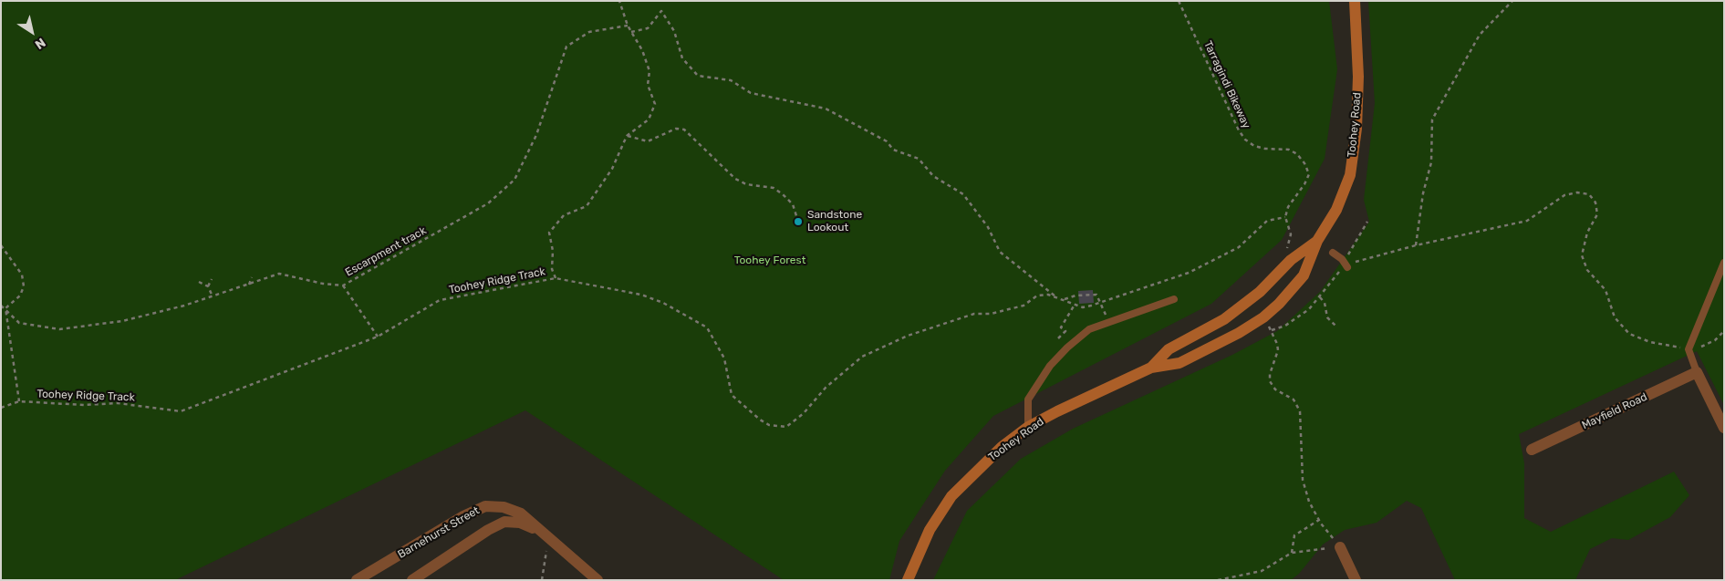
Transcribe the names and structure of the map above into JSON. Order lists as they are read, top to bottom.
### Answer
{
  "streets": {
    "main road": ["Toohey Road"],
    "street": ["Mayfield Road", "Barnehurst Street"],
    "path": ["Tarragindi Bikeway", "Escarpment track", "Toohey Ridge Track"]
  },
  "parks": ["Toohey Forest"],
  "places": ["Sandstone Lookout"],
  "north": "bottom right"
}
